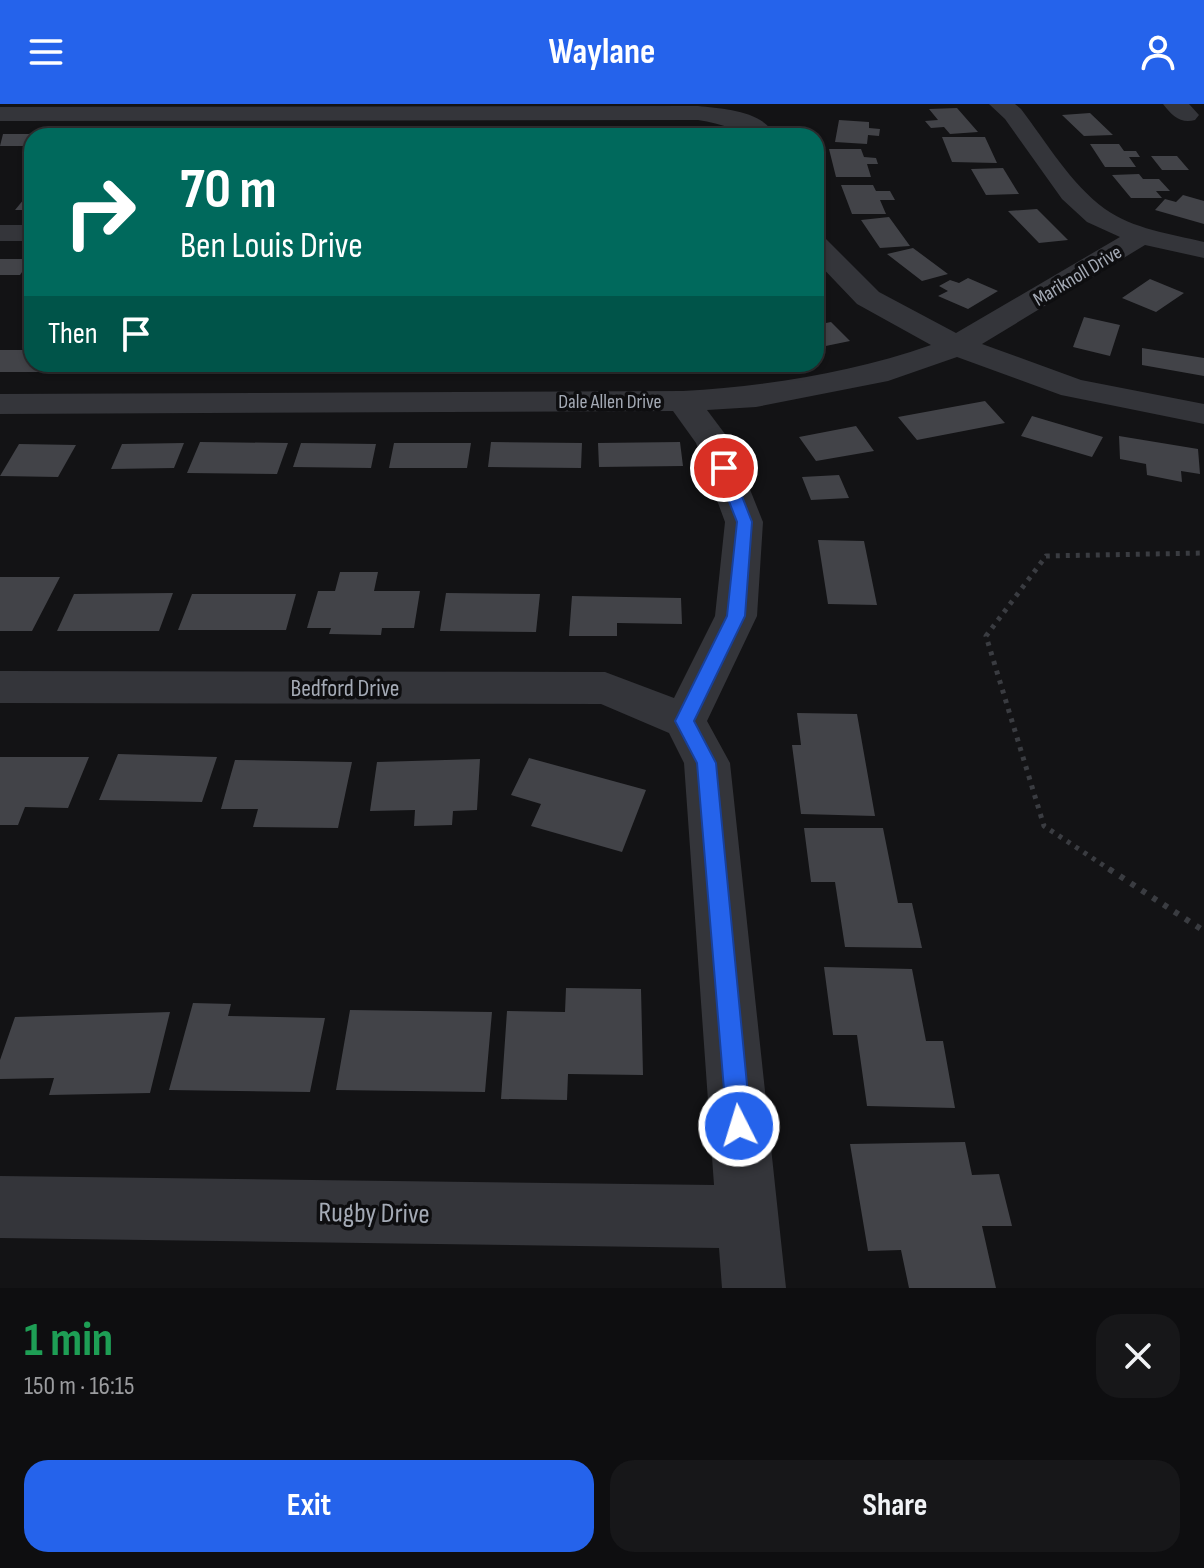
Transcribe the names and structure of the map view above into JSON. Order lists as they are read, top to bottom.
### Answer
{
  "streets": {
    "street": [
      "Mariknoll Drive",
      "Dale Allen Drive",
      "Bedford Drive",
      "Rugby Drive"
    ]
  },
  "crossings": [
    ["Mariknoll Drive", "Dale Allen Drive"]
  ],
  "page": {
    "header": "Waylane",
    "turn": ["70 m", "Ben Louis Drive"],
    "then": "Then",
    "heading": ["1 min", "150 m · 16:15"],
    "buttons": ["Exit", "Share"]
  }
}
